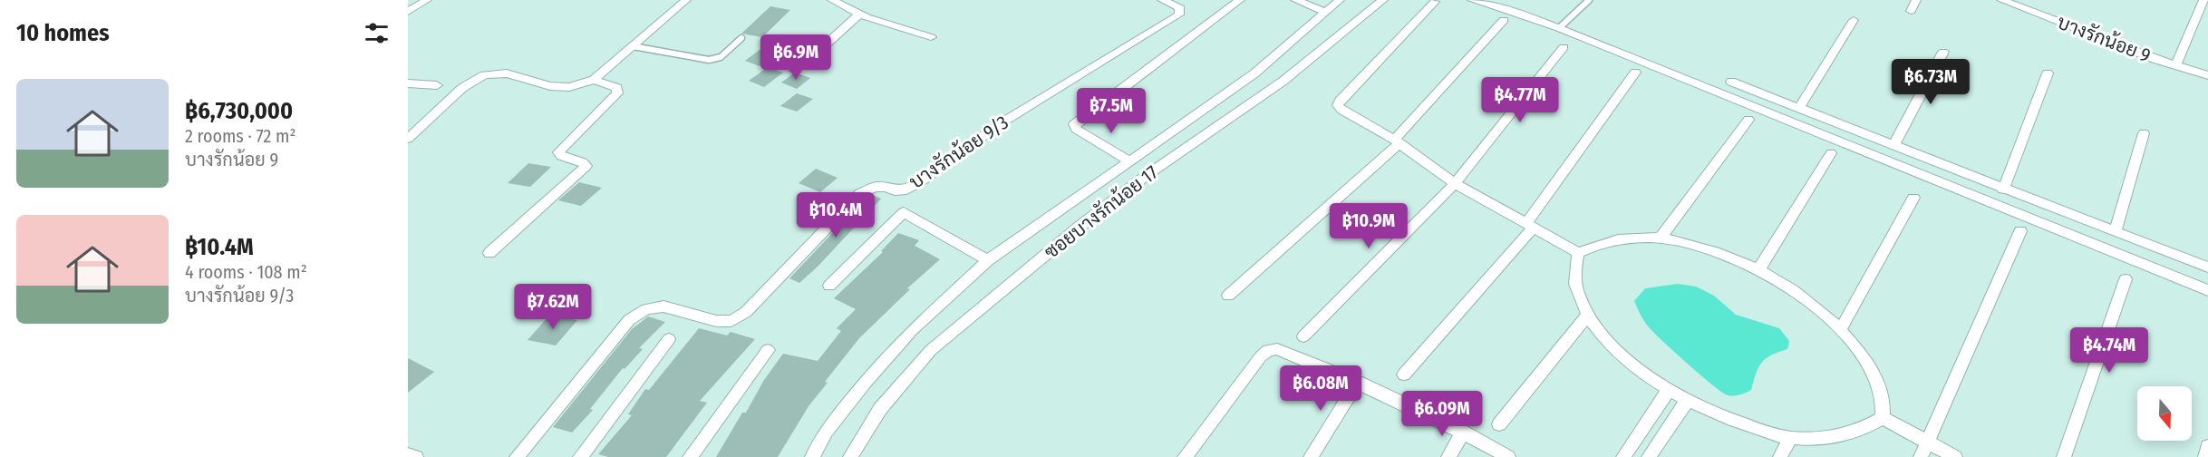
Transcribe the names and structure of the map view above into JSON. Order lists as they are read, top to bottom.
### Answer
{
  "streets": {
    "street": ["บางรักน้อย 9", "บางรักน้อย 9/3", "ซอยบางรักน้อย 17"]
  },
  "north": "bottom",
  "page": {
    "heading": "10 homes",
    "price": [
      "฿6.9M",
      "฿6.73M",
      "฿4.77M",
      "฿7.5M",
      "฿10.4M",
      "฿10.9M",
      "฿7.62M",
      "฿4.74M",
      "฿6.08M",
      "฿6.09M"
    ],
    "list": [
      {
        "name": "฿6,730,000",
        "note": "2 rooms · 72 m² · บางรักน้อย 9"
      },
      {
        "name": "฿10.4M",
        "note": "4 rooms · 108 m² · บางรักน้อย 9/3"
      }
    ]
  }
}
